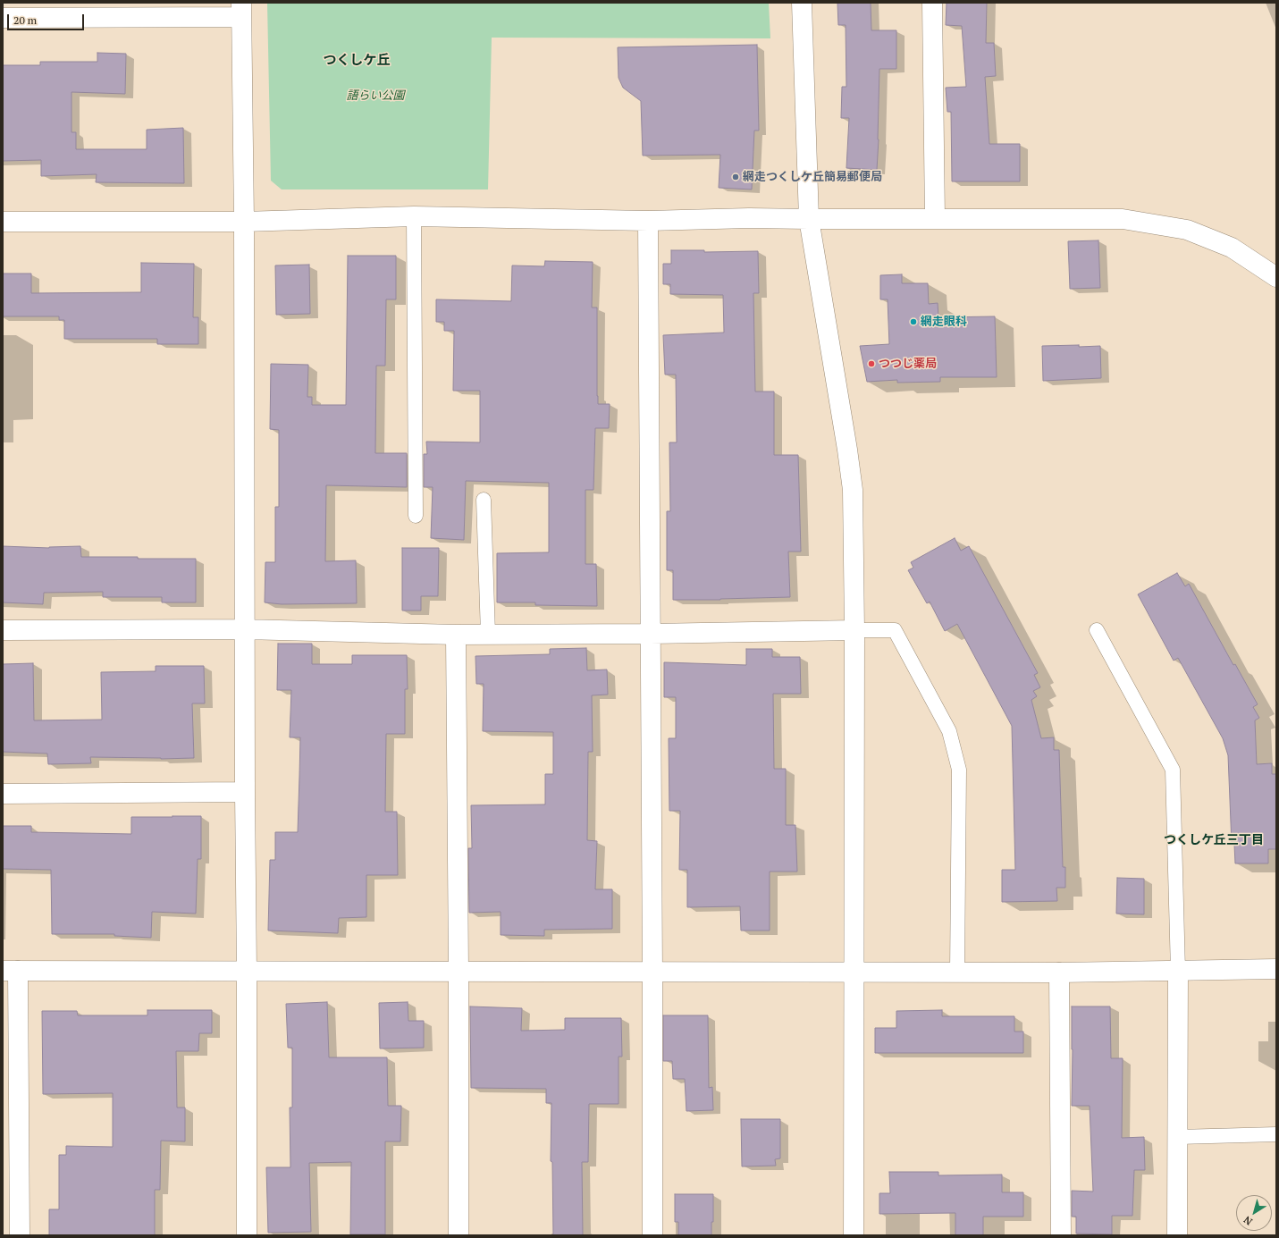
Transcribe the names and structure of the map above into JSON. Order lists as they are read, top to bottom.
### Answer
{
  "districts": ["つくしケ丘", "つくしケ丘三丁目"],
  "parks": ["語らい公園"],
  "places": ["網走つくしケ丘簡易郵便局", "網走眼科", "つつじ薬局"],
  "scale_bar": "20 m",
  "north": "bottom left"
}
